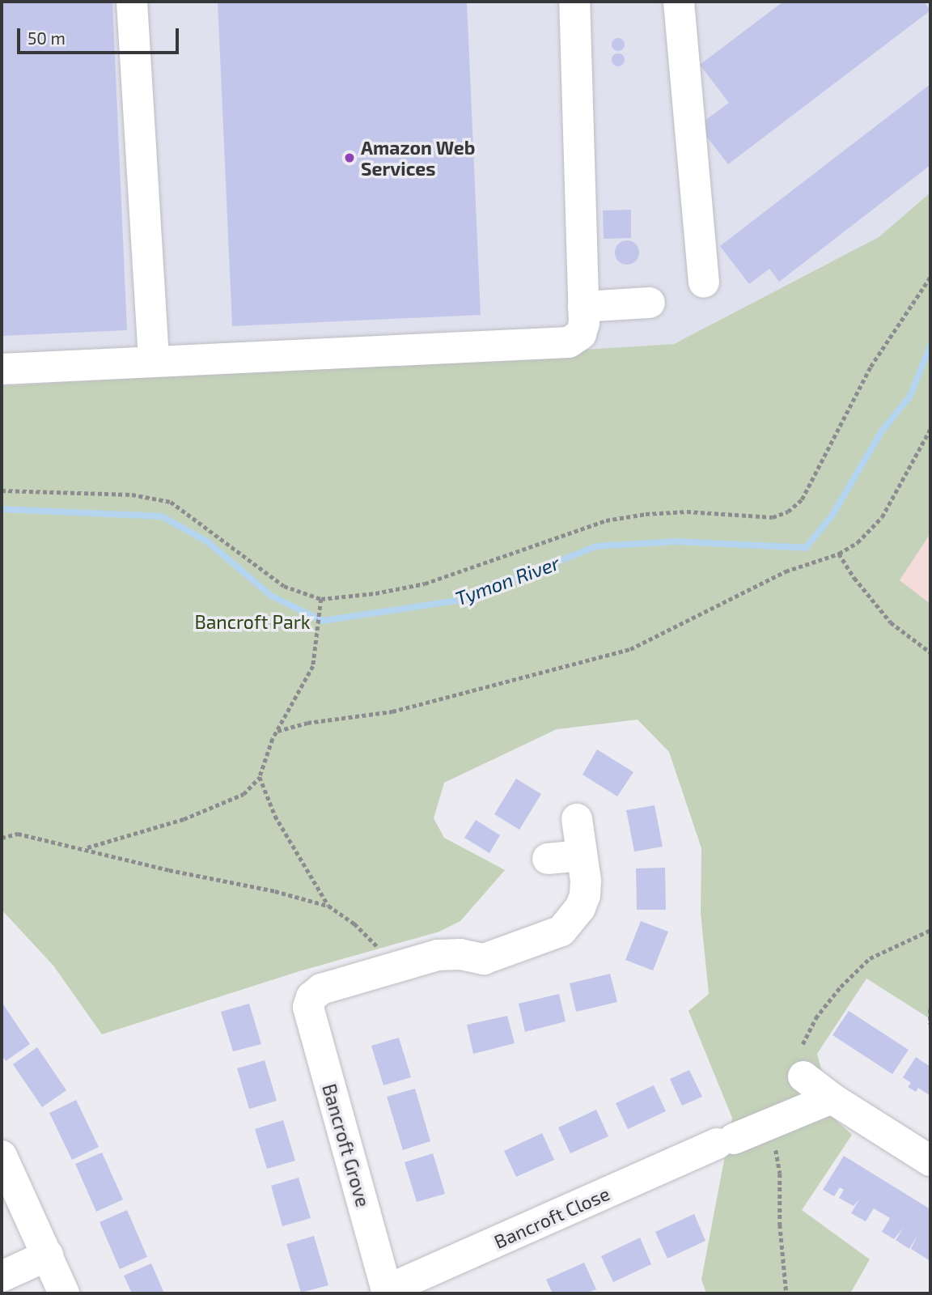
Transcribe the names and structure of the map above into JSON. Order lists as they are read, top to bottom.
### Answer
{
  "streets": {
    "street": ["Bancroft Grove", "Bancroft Close"]
  },
  "crossings": [
    ["Bancroft Grove", "Bancroft Close"]
  ],
  "water": ["Tymon River"],
  "parks": ["Bancroft Park"],
  "places": ["Amazon Web Services"],
  "scale_bar": "50 m"
}
